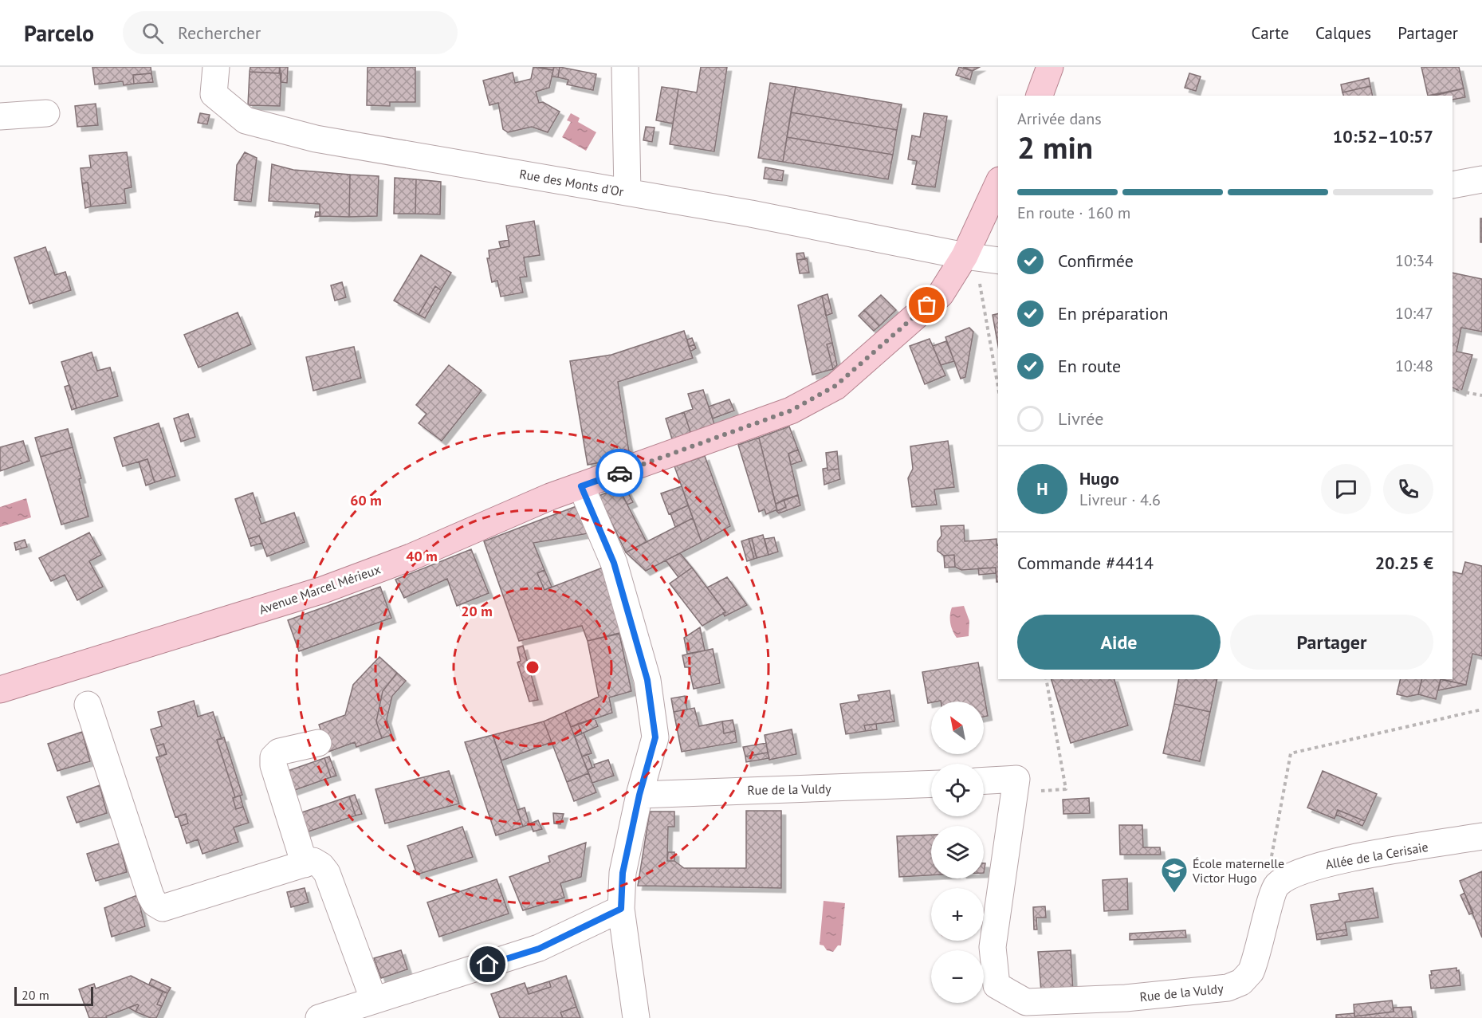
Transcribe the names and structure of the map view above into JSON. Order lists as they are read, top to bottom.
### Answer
{
  "streets": {
    "main road": ["Avenue Marcel Mérieux"],
    "street": ["Rue des Monts d'Or", "Rue de la Vuldy", "Allée de la Cerisaie"]
  },
  "crossings": [
    ["Rue des Monts d'Or", "Avenue Marcel Mérieux"],
    ["Rue de la Vuldy", "Allée de la Cerisaie"]
  ],
  "places": {
    "school or university": ["École maternelle Victor Hugo"]
  },
  "scale_bar": "20 m",
  "north": "top left",
  "page": {
    "header": "Parcelo",
    "search": "Rechercher",
    "nav": ["Carte", "Calques", "Partager"],
    "heading": ["2 min", "Arrivée dans", "10:52–10:57"],
    "panel": [
      "Hugo",
      "Livreur · 4.6",
      "Commande #4414",
      "20.25 €"
    ],
    "bar": "En route · 160 m",
    "list": [
      ["Confirmée", "10:34"],
      ["En préparation", "10:47"],
      ["En route", "10:48"],
      "Livrée"
    ],
    "round": "H",
    "buttons": ["Aide", "Partager"],
    "map_buttons": ["+", "−"],
    "scale": "20 m"
  },
  "rings": ["60 m", "40 m", "20 m"]
}
